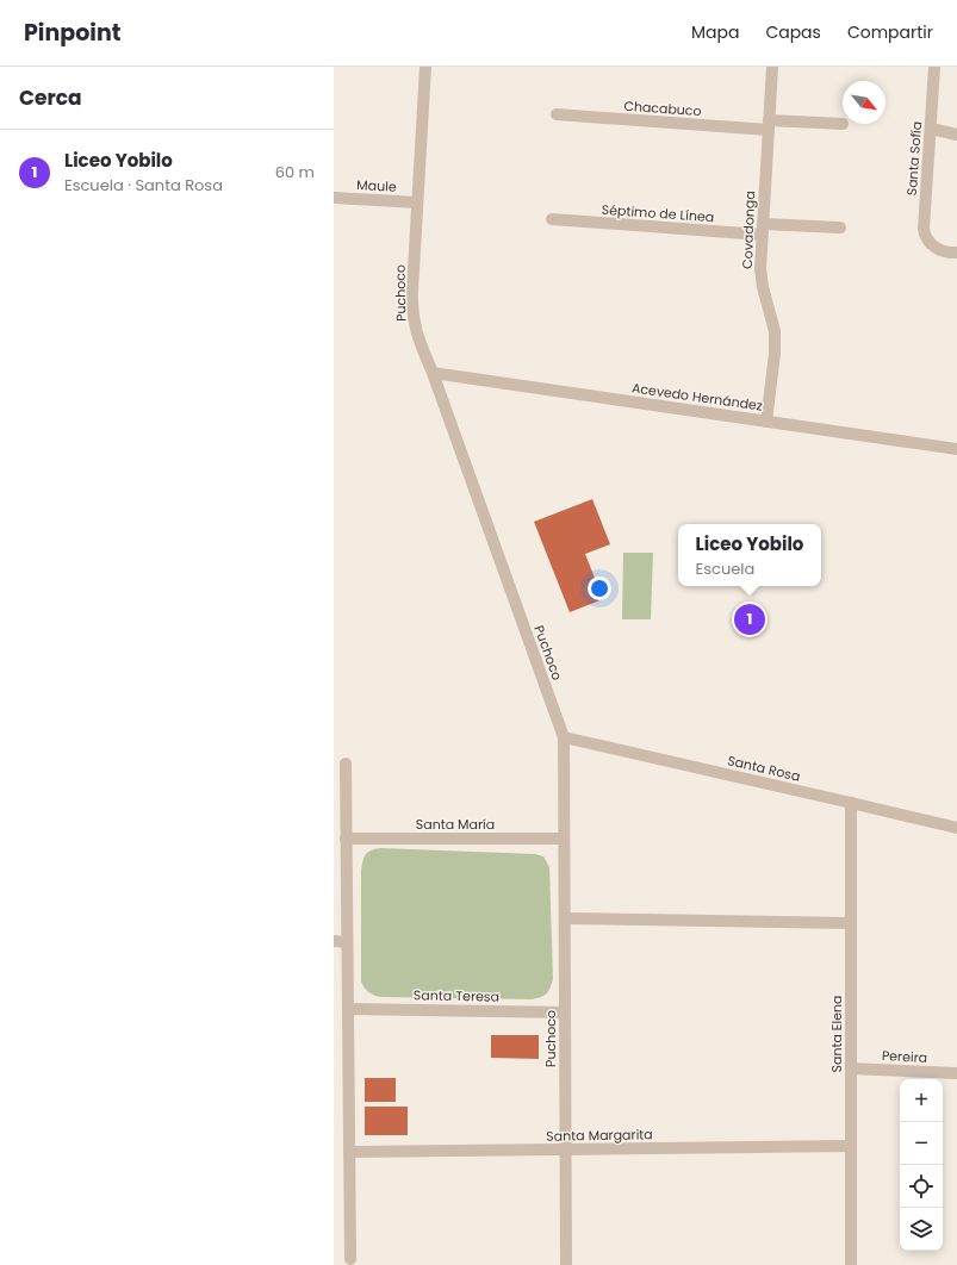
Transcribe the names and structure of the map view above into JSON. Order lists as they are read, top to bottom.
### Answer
{
  "streets": {
    "street": [
      "Chacabuco",
      "Santa Sofía",
      "Maule",
      "Séptimo de Línea",
      "Covadonga",
      "Puchoco",
      "Acevedo Hernández",
      "Santa Rosa",
      "Santa María",
      "Santa Teresa",
      "Santa Elena",
      "Pereira",
      "Santa Margarita"
    ]
  },
  "crossings": [
    ["Chacabuco", "Covadonga"],
    ["Maule", "Puchoco"],
    ["Séptimo de Línea", "Covadonga"],
    ["Covadonga", "Acevedo Hernández"],
    ["Puchoco", "Acevedo Hernández"],
    ["Puchoco", "Santa Rosa"],
    ["Puchoco", "Santa María"],
    ["Puchoco", "Santa Teresa"],
    ["Puchoco", "Santa Margarita"],
    ["Santa Rosa", "Santa Elena"],
    ["Santa Elena", "Pereira"],
    ["Santa Elena", "Santa Margarita"]
  ],
  "north": "bottom right",
  "page": {
    "header": "Pinpoint",
    "nav": ["Mapa", "Capas", "Compartir"],
    "heading": "Cerca",
    "list": [
      {
        "mark": "1",
        "name": "Liceo Yobilo",
        "note": "Escuela · Santa Rosa",
        "value": "60 m"
      }
    ],
    "popup": ["Liceo Yobilo", "Escuela"],
    "pins": "1",
    "map_buttons": ["+", "−"]
  }
}
